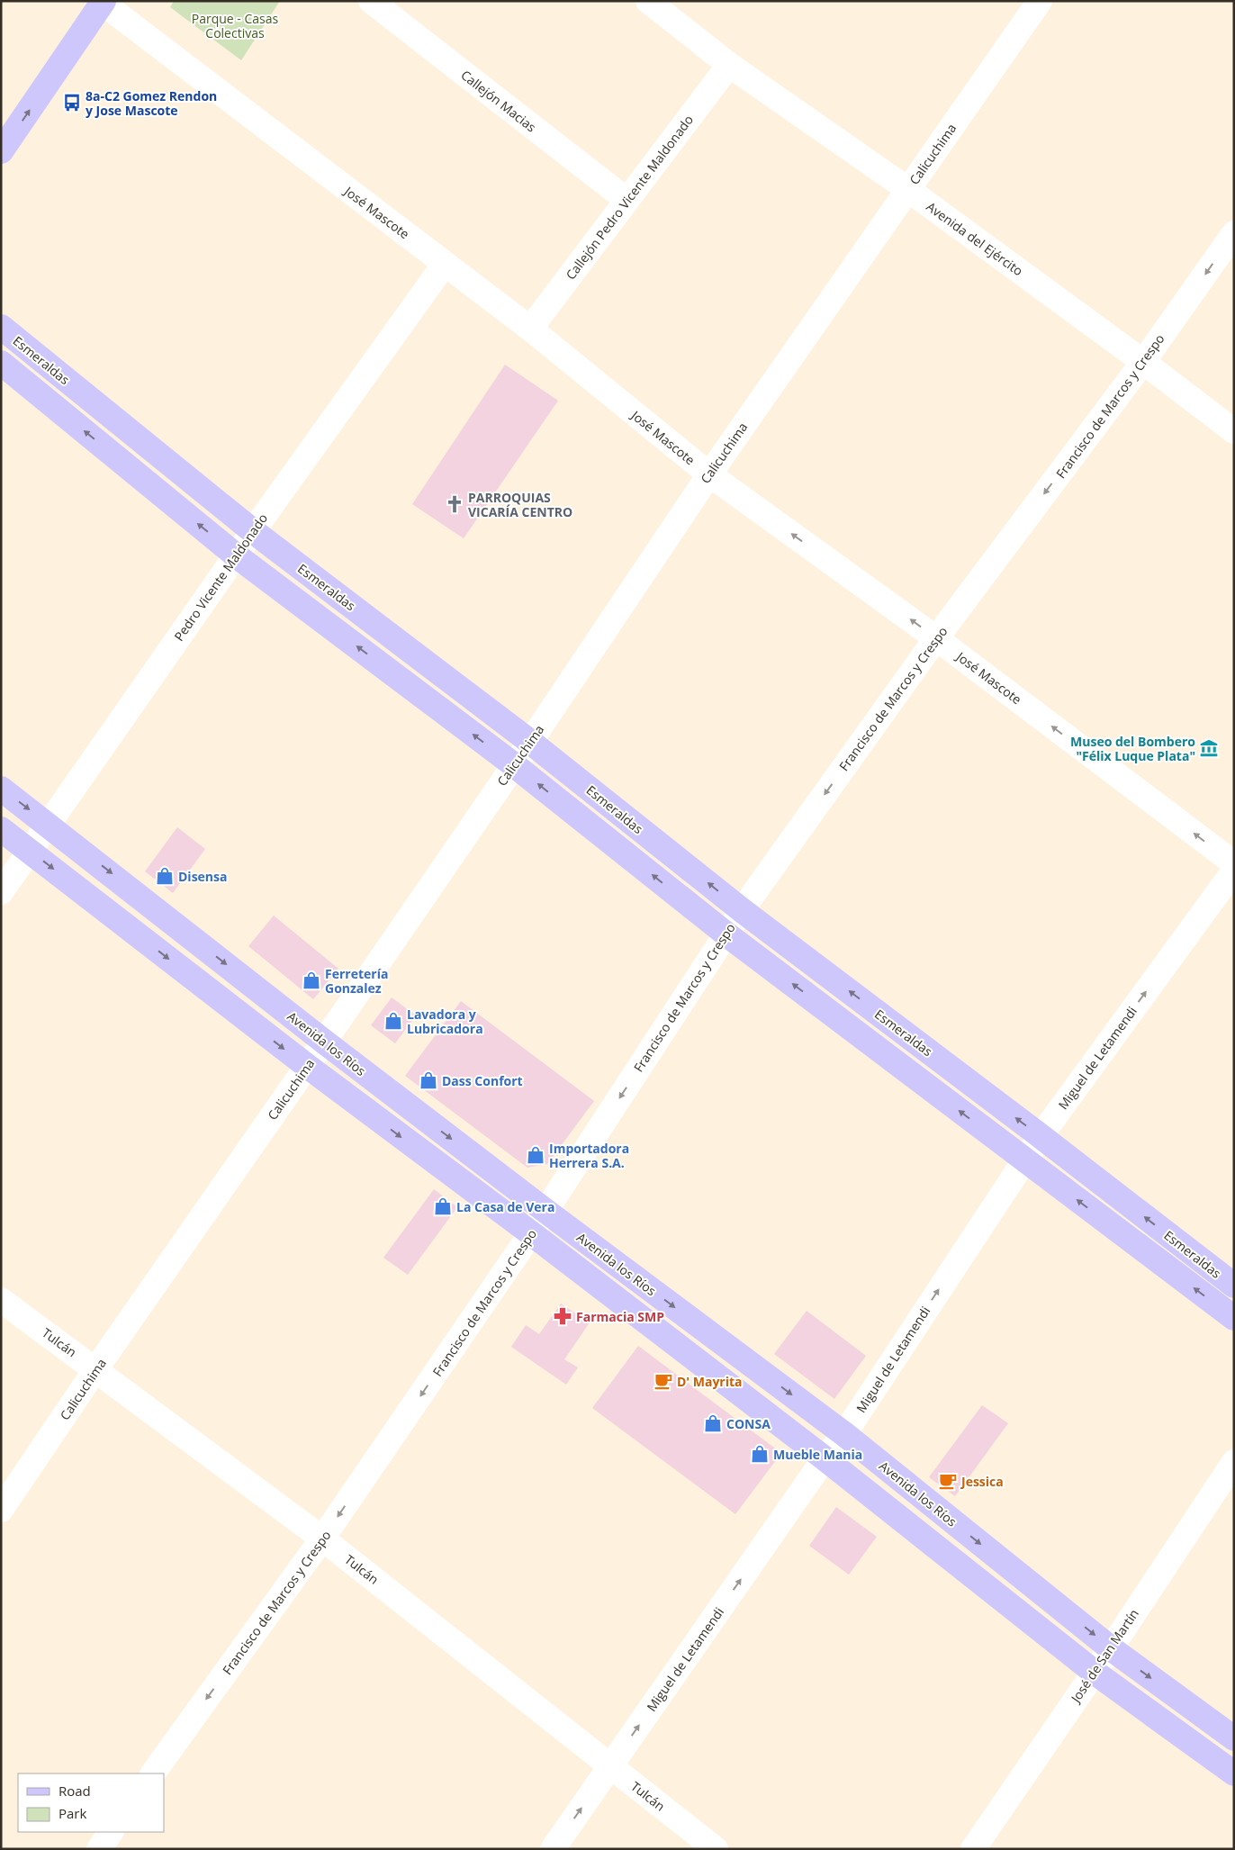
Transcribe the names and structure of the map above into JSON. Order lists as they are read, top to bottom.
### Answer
{
  "streets": {
    "main road": ["Esmeraldas", "Avenida los Ríos"],
    "street": [
      "Callejón Macias",
      "Calicuchima",
      "Callejón Pedro Vicente Maldonado",
      "José Mascote",
      "Avenida del Ejército",
      "Francisco de Marcos y Crespo",
      "Pedro Vicente Maldonado",
      "Miguel de Letamendi",
      "Tulcán",
      "José de San Martín"
    ]
  },
  "crossings": [
    ["Callejón Macias", "Callejón Pedro Vicente Maldonado"],
    ["Calicuchima", "José Mascote"],
    ["Calicuchima", "Avenida del Ejército"],
    ["Calicuchima", "Esmeraldas"],
    ["Calicuchima", "Avenida los Ríos"],
    ["Calicuchima", "Tulcán"],
    ["Callejón Pedro Vicente Maldonado", "José Mascote"],
    ["Callejón Pedro Vicente Maldonado", "Avenida del Ejército"],
    ["José Mascote", "Francisco de Marcos y Crespo"],
    ["José Mascote", "Pedro Vicente Maldonado"],
    ["Avenida del Ejército", "Francisco de Marcos y Crespo"],
    ["Esmeraldas", "Francisco de Marcos y Crespo"],
    ["Esmeraldas", "Pedro Vicente Maldonado"],
    ["Esmeraldas", "Miguel de Letamendi"],
    ["Francisco de Marcos y Crespo", "Avenida los Ríos"],
    ["Francisco de Marcos y Crespo", "Tulcán"],
    ["Pedro Vicente Maldonado", "Avenida los Ríos"],
    ["Avenida los Ríos", "Miguel de Letamendi"],
    ["Avenida los Ríos", "José de San Martín"],
    ["Miguel de Letamendi", "Tulcán"]
  ],
  "one_way": [
    "José Mascote",
    "Esmeraldas",
    "Francisco de Marcos y Crespo",
    "Miguel de Letamendi"
  ],
  "parks": ["Parque - Casas Colectivas"],
  "places": {
    "bus stop": ["8a-C2 Gomez Rendon y Jose Mascote"],
    "church": ["PARROQUIAS VICARÍA CENTRO"],
    "museum": ["Museo del Bombero \"Félix Luque Plata\""],
    "shop": [
      "Disensa",
      "Ferretería Gonzalez",
      "Lavadora y Lubricadora",
      "Dass Confort",
      "Importadora Herrera S.A.",
      "La Casa de Vera",
      "CONSA",
      "Mueble Mania"
    ],
    "pharmacy": ["Farmacia SMP"],
    "cafe": ["D' Mayrita", "Jessica"]
  },
  "legend": ["Road", "Park"]
}
